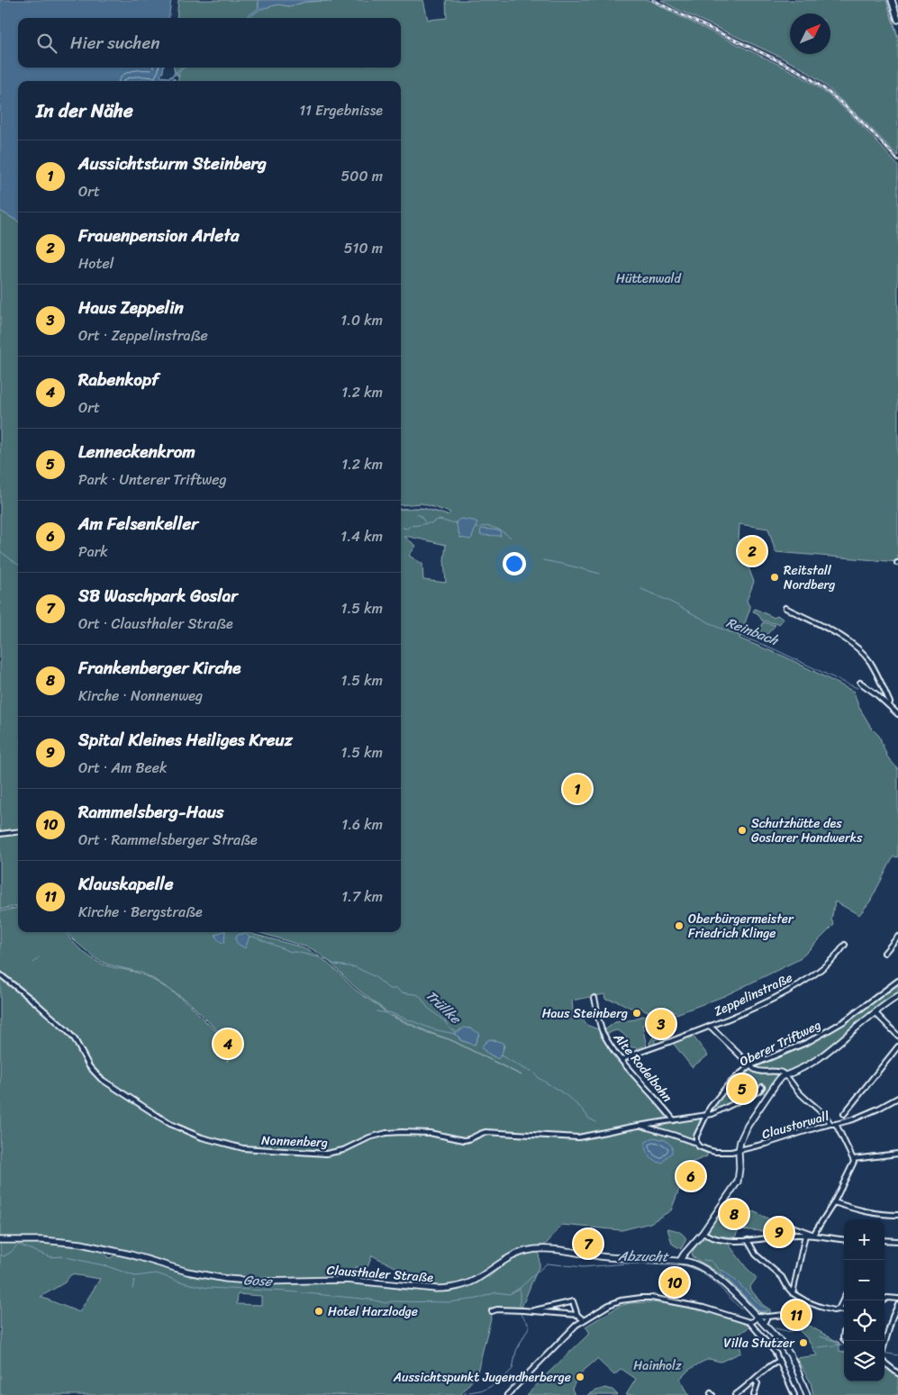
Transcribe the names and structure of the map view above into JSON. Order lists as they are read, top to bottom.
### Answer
{
  "streets": {
    "main road": ["Clausthaler Straße"],
    "street": [
      "Zeppelinstraße",
      "Oberer Triftweg",
      "Alte Rodelbahn",
      "Claustorwall",
      "Nonnenberg"
    ]
  },
  "crossings": [
    ["Zeppelinstraße", "Oberer Triftweg"],
    ["Zeppelinstraße", "Alte Rodelbahn"],
    ["Oberer Triftweg", "Claustorwall"],
    ["Oberer Triftweg", "Nonnenberg"],
    ["Claustorwall", "Nonnenberg"]
  ],
  "water": [
    "Reinbach",
    "Trüllke",
    "Abzucht",
    "Gose"
  ],
  "parks": ["Hüttenwald", "Hainholz"],
  "places": [
    "Reitstall Nordberg",
    "Schutzhütte des Goslarer Handwerks",
    "Oberbürgermeister Friedrich Klinge",
    "Haus Steinberg",
    "Hotel Harzlodge",
    "Villa Stutzer",
    "Aussichtspunkt Jugendherberge"
  ],
  "north": "top right",
  "page": {
    "search": "Hier suchen",
    "heading": ["In der Nähe", "11 Ergebnisse"],
    "list": [
      {
        "mark": "1",
        "name": "Aussichtsturm Steinberg",
        "note": "Ort",
        "value": "500 m"
      },
      {
        "mark": "2",
        "name": "Frauenpension Arleta",
        "note": "Hotel",
        "value": "510 m"
      },
      {
        "mark": "3",
        "name": "Haus Zeppelin",
        "note": "Ort · Zeppelinstraße",
        "value": "1.0 km"
      },
      {
        "mark": "4",
        "name": "Rabenkopf",
        "note": "Ort",
        "value": "1.2 km"
      },
      {
        "mark": "5",
        "name": "Lenneckenkrom",
        "note": "Park · Unterer Triftweg",
        "value": "1.2 km"
      },
      {
        "mark": "6",
        "name": "Am Felsenkeller",
        "note": "Park",
        "value": "1.4 km"
      },
      {
        "mark": "7",
        "name": "SB Waschpark Goslar",
        "note": "Ort · Clausthaler Straße",
        "value": "1.5 km"
      },
      {
        "mark": "8",
        "name": "Frankenberger Kirche",
        "note": "Kirche · Nonnenweg",
        "value": "1.5 km"
      },
      {
        "mark": "9",
        "name": "Spital Kleines Heiliges Kreuz",
        "note": "Ort · Am Beek",
        "value": "1.5 km"
      },
      {
        "mark": "10",
        "name": "Rammelsberg-Haus",
        "note": "Ort · Rammelsberger Straße",
        "value": "1.6 km"
      },
      {
        "mark": "11",
        "name": "Klauskapelle",
        "note": "Kirche · Bergstraße",
        "value": "1.7 km"
      }
    ],
    "pins": [
      "2",
      "1",
      "3",
      "4",
      "5",
      "6",
      "8",
      "9",
      "7",
      "10",
      "11"
    ],
    "map_buttons": ["+", "−"]
  }
}
